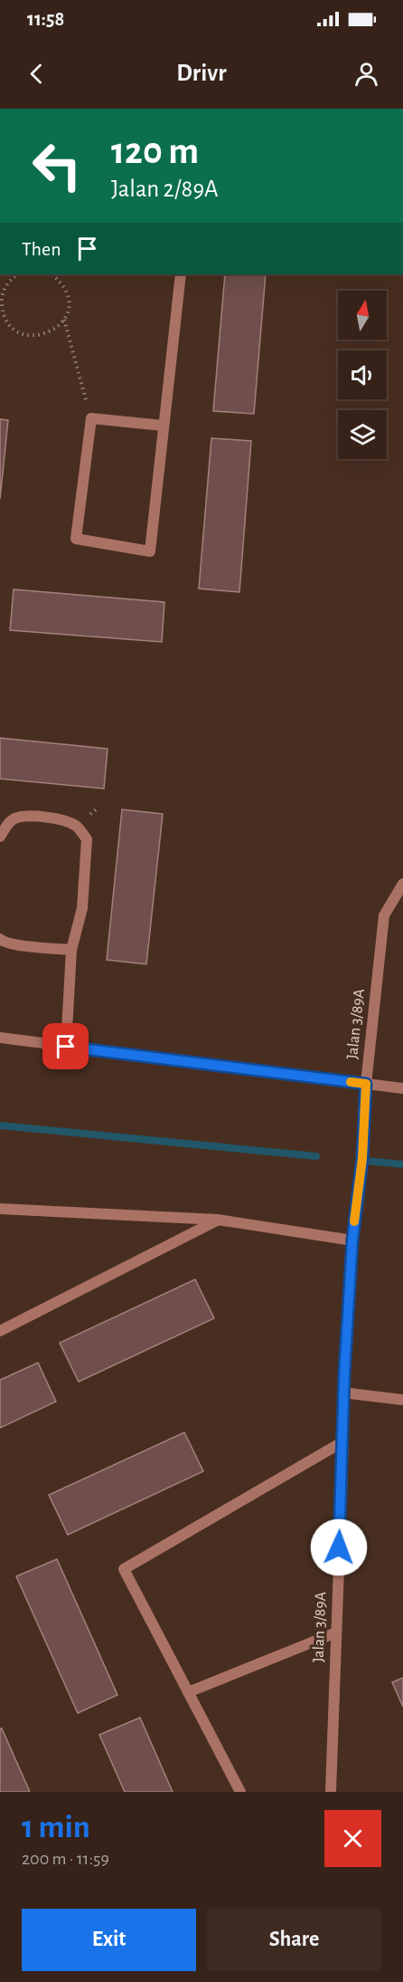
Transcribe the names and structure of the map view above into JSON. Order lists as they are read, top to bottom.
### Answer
{
  "streets": {
    "street": ["Jalan 3/89A"]
  },
  "north": "top",
  "page": {
    "status": "11:58",
    "header": "Drivr",
    "turn": ["120 m", "Jalan 2/89A"],
    "then": "Then",
    "heading": ["1 min", "200 m · 11:59"],
    "buttons": ["Exit", "Share"]
  }
}
